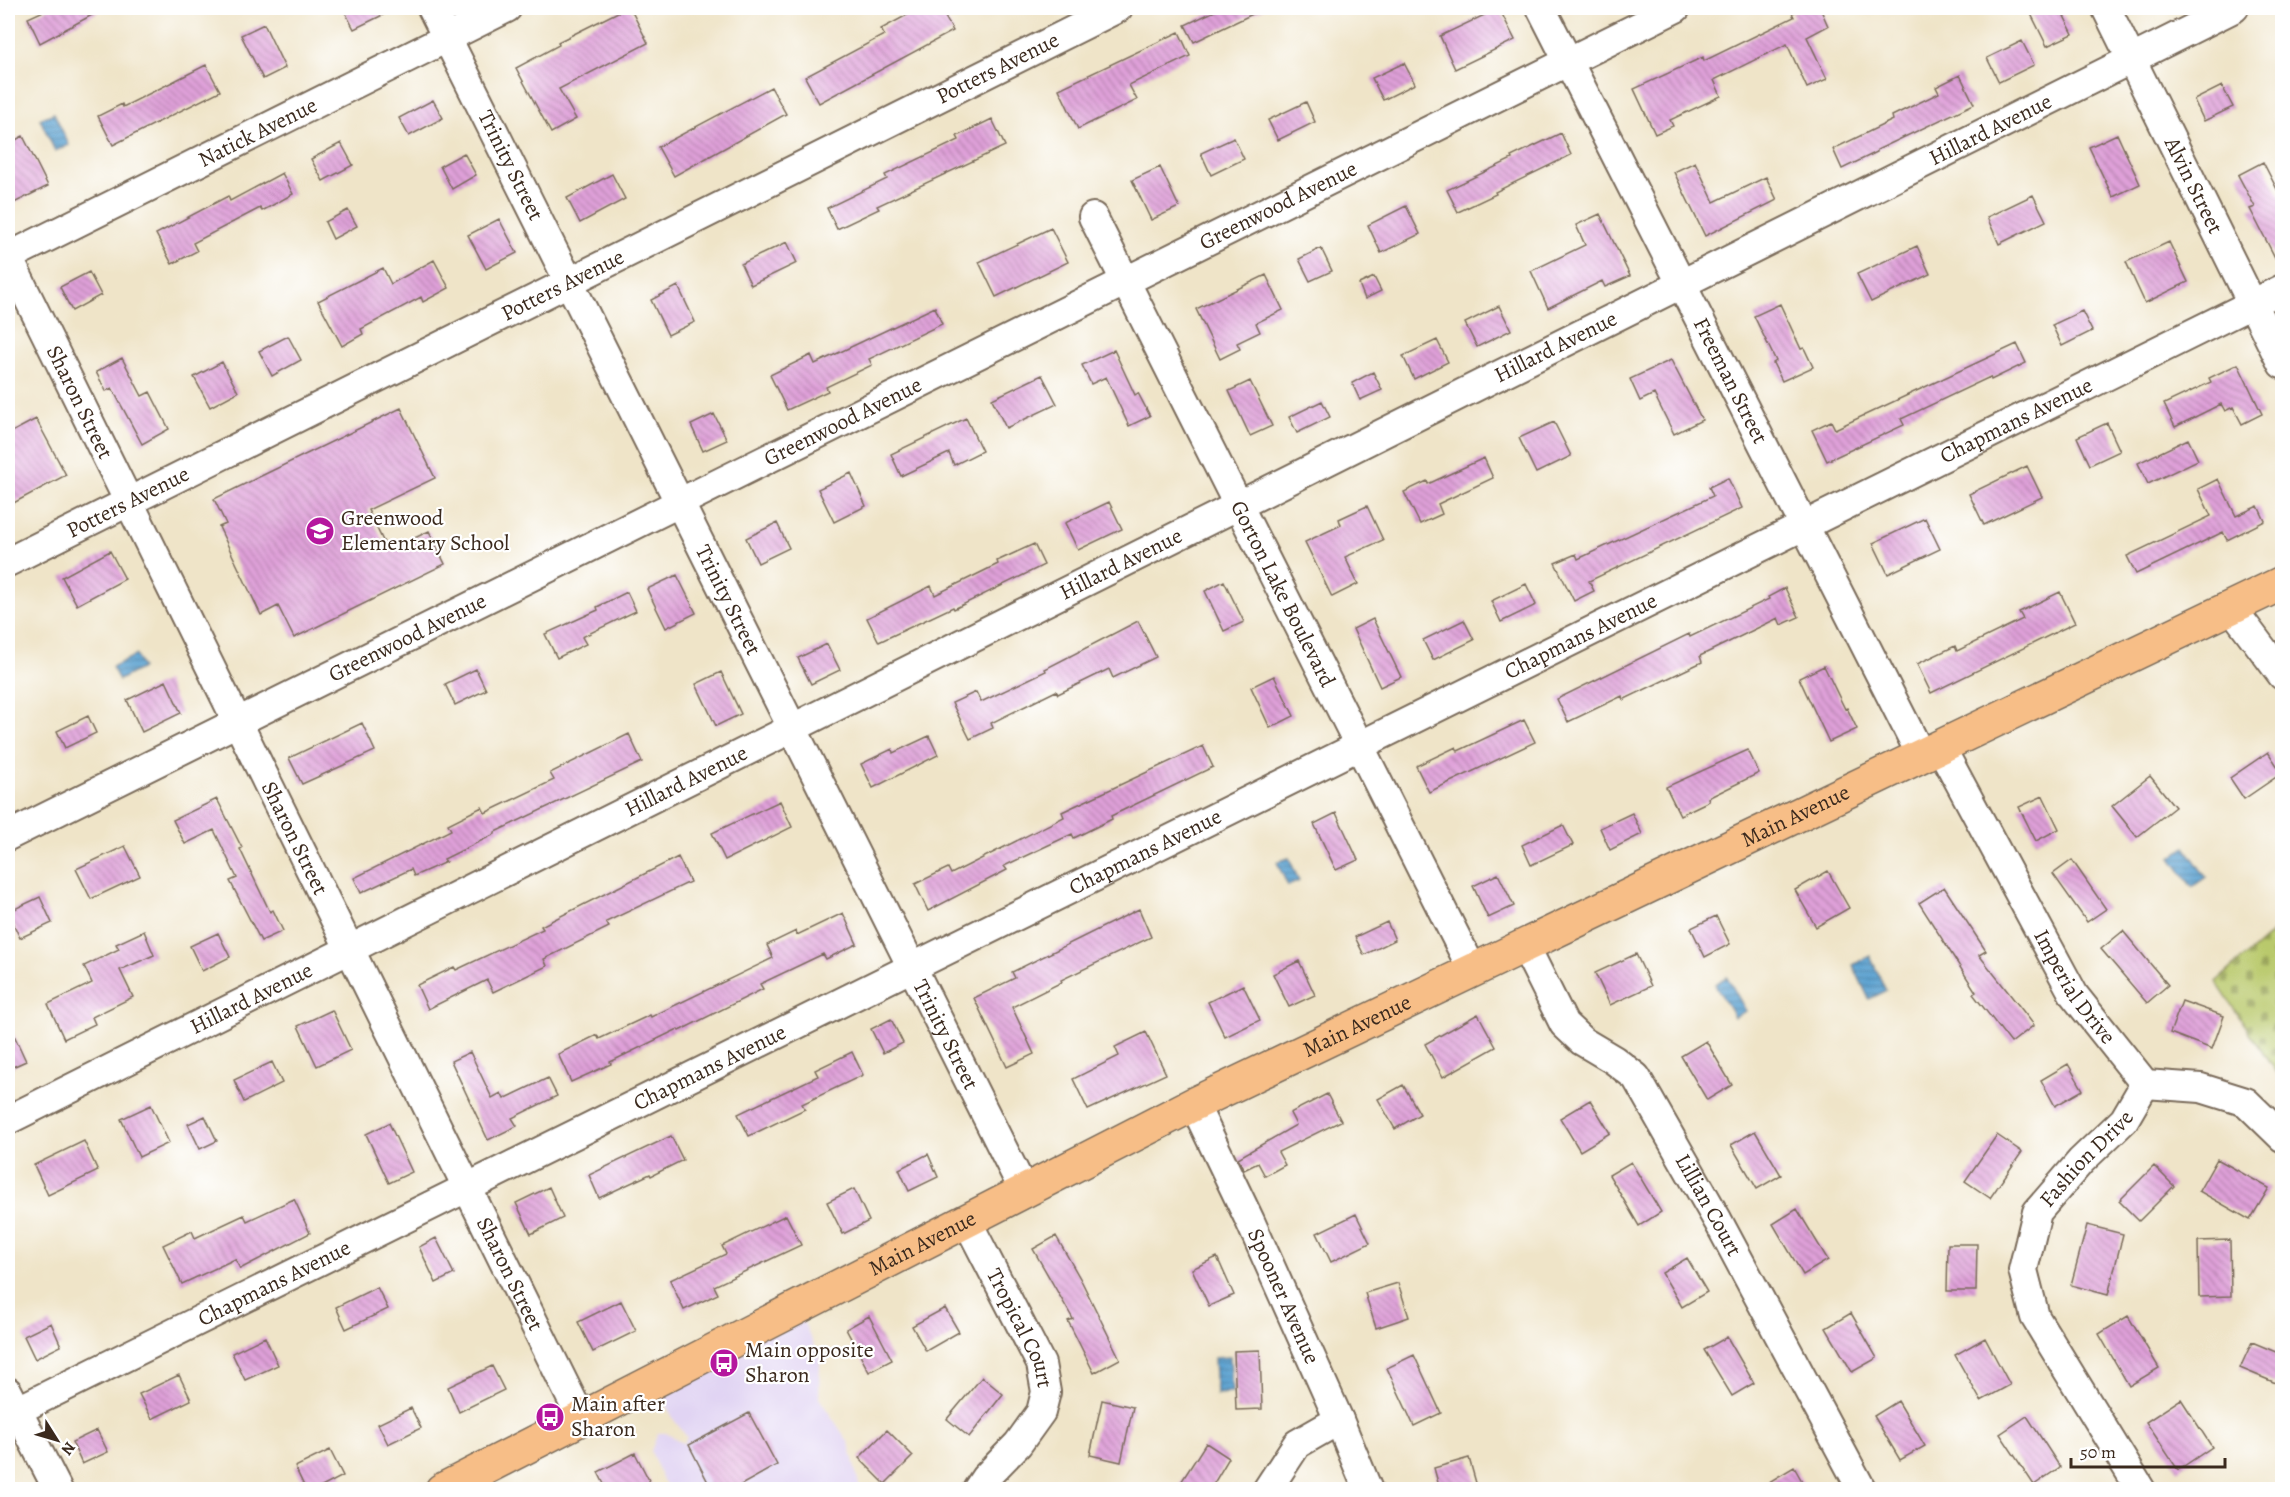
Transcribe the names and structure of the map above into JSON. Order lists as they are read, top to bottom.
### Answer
{
  "streets": {
    "main road": ["Main Avenue"],
    "street": [
      "Potters Avenue",
      "Hillard Avenue",
      "Natick Avenue",
      "Trinity Street",
      "Alvin Street",
      "Greenwood Avenue",
      "Freeman Street",
      "Sharon Street",
      "Chapmans Avenue",
      "Gorton Lake Boulevard",
      "Imperial Drive",
      "Fashion Drive",
      "Lillian Court",
      "Spooner Avenue",
      "Tropical Court"
    ]
  },
  "crossings": [
    ["Potters Avenue", "Trinity Street"],
    ["Potters Avenue", "Sharon Street"],
    ["Hillard Avenue", "Trinity Street"],
    ["Hillard Avenue", "Alvin Street"],
    ["Hillard Avenue", "Freeman Street"],
    ["Hillard Avenue", "Sharon Street"],
    ["Hillard Avenue", "Gorton Lake Boulevard"],
    ["Natick Avenue", "Trinity Street"],
    ["Natick Avenue", "Sharon Street"],
    ["Trinity Street", "Greenwood Avenue"],
    ["Trinity Street", "Chapmans Avenue"],
    ["Trinity Street", "Main Avenue"],
    ["Alvin Street", "Chapmans Avenue"],
    ["Greenwood Avenue", "Freeman Street"],
    ["Greenwood Avenue", "Sharon Street"],
    ["Greenwood Avenue", "Gorton Lake Boulevard"],
    ["Freeman Street", "Chapmans Avenue"],
    ["Freeman Street", "Main Avenue"],
    ["Freeman Street", "Imperial Drive"],
    ["Sharon Street", "Chapmans Avenue"],
    ["Sharon Street", "Main Avenue"],
    ["Chapmans Avenue", "Gorton Lake Boulevard"],
    ["Gorton Lake Boulevard", "Main Avenue"],
    ["Main Avenue", "Imperial Drive"],
    ["Main Avenue", "Lillian Court"],
    ["Main Avenue", "Spooner Avenue"],
    ["Main Avenue", "Tropical Court"],
    ["Imperial Drive", "Fashion Drive"]
  ],
  "places": {
    "school or university": ["Greenwood Elementary School"],
    "bus stop": ["Main opposite Sharon", "Main after Sharon"]
  },
  "scale_bar": "50 m",
  "north": "bottom right"
}
